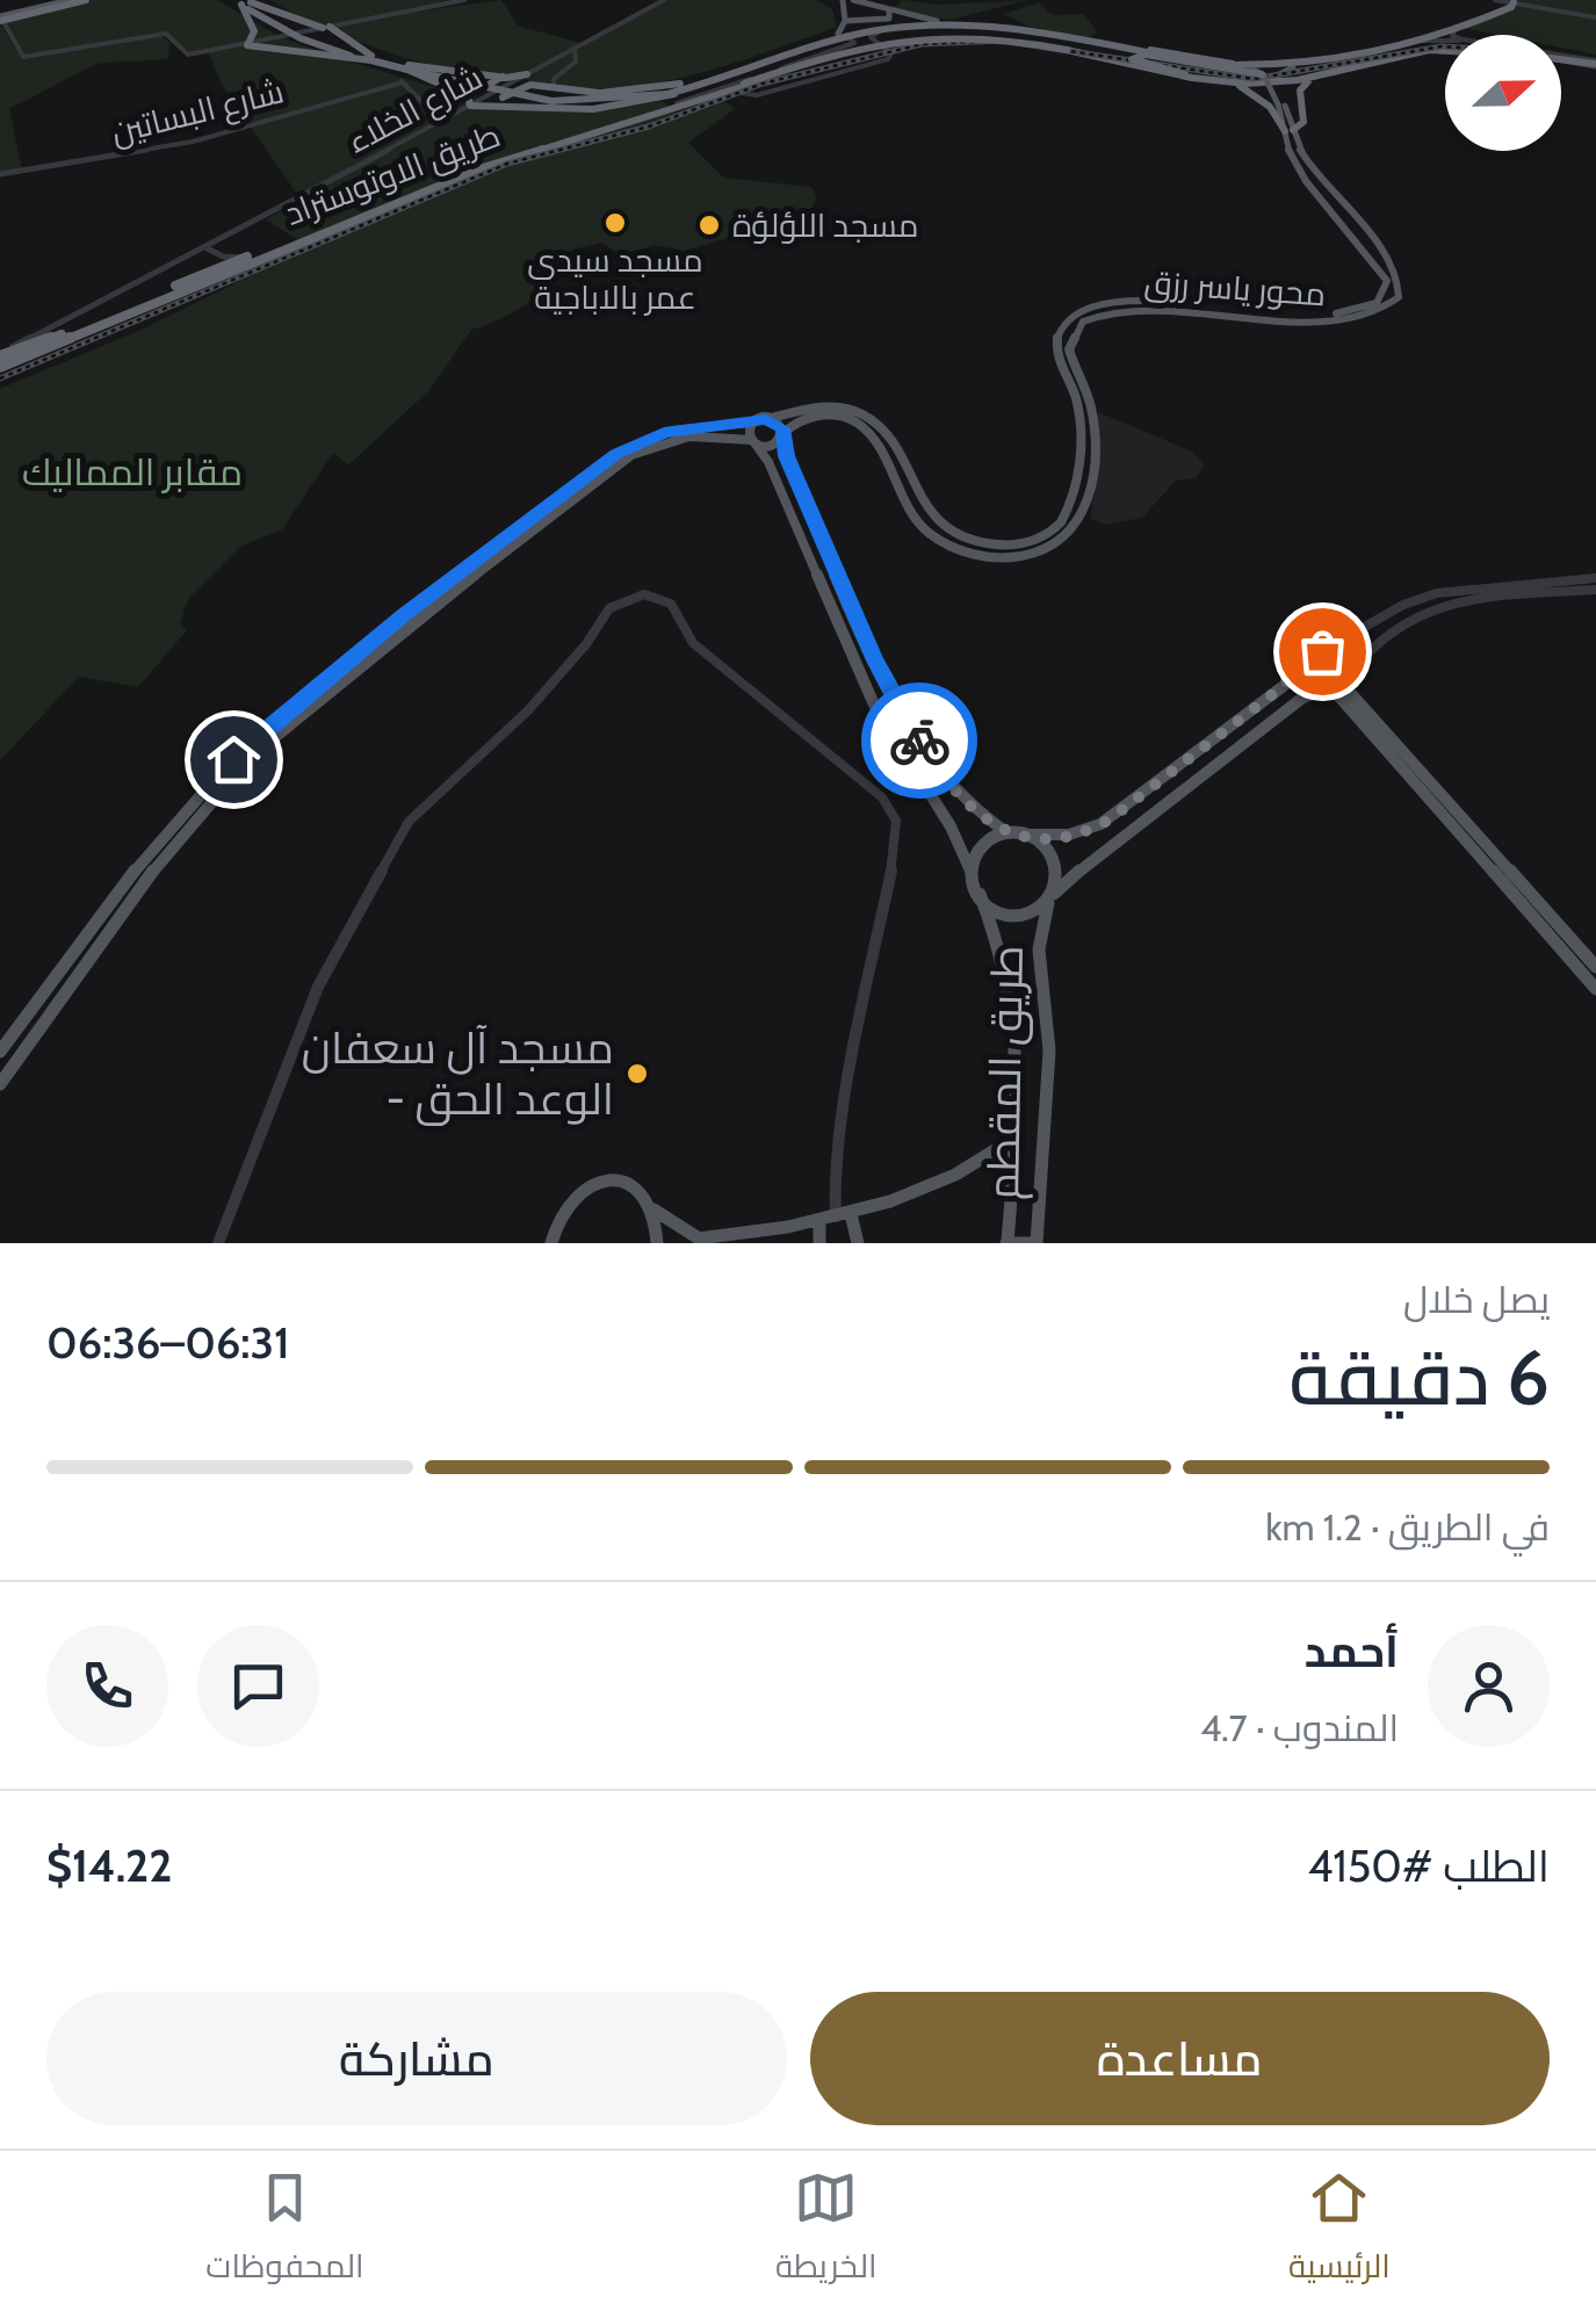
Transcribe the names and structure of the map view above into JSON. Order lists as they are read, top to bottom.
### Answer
{
  "streets": {
    "highway": ["طريق الاوتوستراد"],
    "main road": ["محور ياسر رزق", "طريق المقطم"],
    "street": ["شارع الخلاء", "شارع البساتين"]
  },
  "crossings": [
    ["شارع الخلاء", "طريق الاوتوستراد"]
  ],
  "parks": ["مقابر المماليك"],
  "places": ["مسجد سيدى عمر بالاباجية", "مسجد اللؤلؤة", "مسجد آل سعفان - الوعد الحق"],
  "north": "right",
  "page": {
    "heading": ["6 دقيقة", "يصل خلال", "06:31–06:36"],
    "panel": [
      "أحمد",
      "المندوب · 4.7",
      "الطلب #4150",
      "$14.22"
    ],
    "bar": "في الطريق · 1.2 km",
    "buttons": ["مساعدة", "مشاركة"],
    "tabs": ["الرئيسية", "الخريطة", "المحفوظات"]
  }
}
